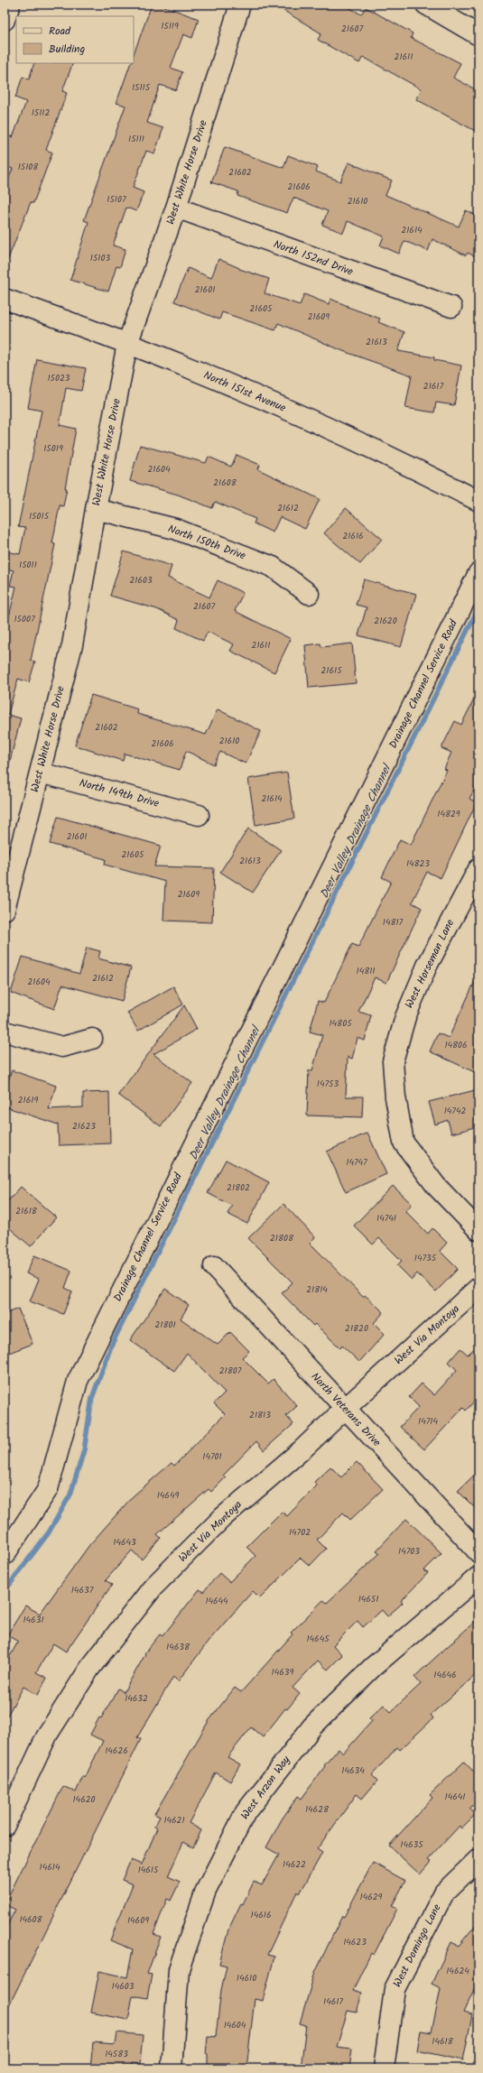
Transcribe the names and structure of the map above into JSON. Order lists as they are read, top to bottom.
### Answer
{
  "streets": {
    "street": [
      "West White Horse Drive",
      "North 152nd Drive",
      "North 151st Avenue",
      "North 150th Drive",
      "Drainage Channel Service Road",
      "North 149th Drive",
      "West Horseman Lane",
      "West Via Montoya",
      "North Veterans Drive",
      "West Arzon Way",
      "West Domingo Lane"
    ]
  },
  "crossings": [
    ["West White Horse Drive", "North 152nd Drive"],
    ["West White Horse Drive", "North 151st Avenue"],
    ["West White Horse Drive", "North 150th Drive"],
    ["West White Horse Drive", "North 149th Drive"],
    ["West Via Montoya", "North Veterans Drive"]
  ],
  "water": ["Deer Valley Drainage Channel"],
  "house_numbers": [
    "15119",
    "21607",
    "21611",
    "15115",
    "15112",
    "15111",
    "15108",
    "21602",
    "21606",
    "15107",
    "21610",
    "21614",
    "15103",
    "21601",
    "21605",
    "21609",
    "21613",
    "15023",
    "21617",
    "15019",
    "21604",
    "21608",
    "21612",
    "15015",
    "21616",
    "15011",
    "21603",
    "21607",
    "15007",
    "21620",
    "21611",
    "21615",
    "21602",
    "21610",
    "21606",
    "21614",
    "14829",
    "21601",
    "21605",
    "21613",
    "14823",
    "21609",
    "14817",
    "14811",
    "21612",
    "21604",
    "14805",
    "14806",
    "14753",
    "21619",
    "14742",
    "21623",
    "14747",
    "21802",
    "21618",
    "14741",
    "21808",
    "14735",
    "21814",
    "21801",
    "21820",
    "21807",
    "21813",
    "14714",
    "14701",
    "14649",
    "14702",
    "14643",
    "14703",
    "14637",
    "14651",
    "14644",
    "14631",
    "14645",
    "14638",
    "14639",
    "14646",
    "14632",
    "14626",
    "14634",
    "14641",
    "14620",
    "14628",
    "14621",
    "14635",
    "14622",
    "14614",
    "14615",
    "14629",
    "14616",
    "14608",
    "14609",
    "14623",
    "14624",
    "14610",
    "14603",
    "14617",
    "14604",
    "14618",
    "14583"
  ],
  "legend": ["Road", "Building"]
}
